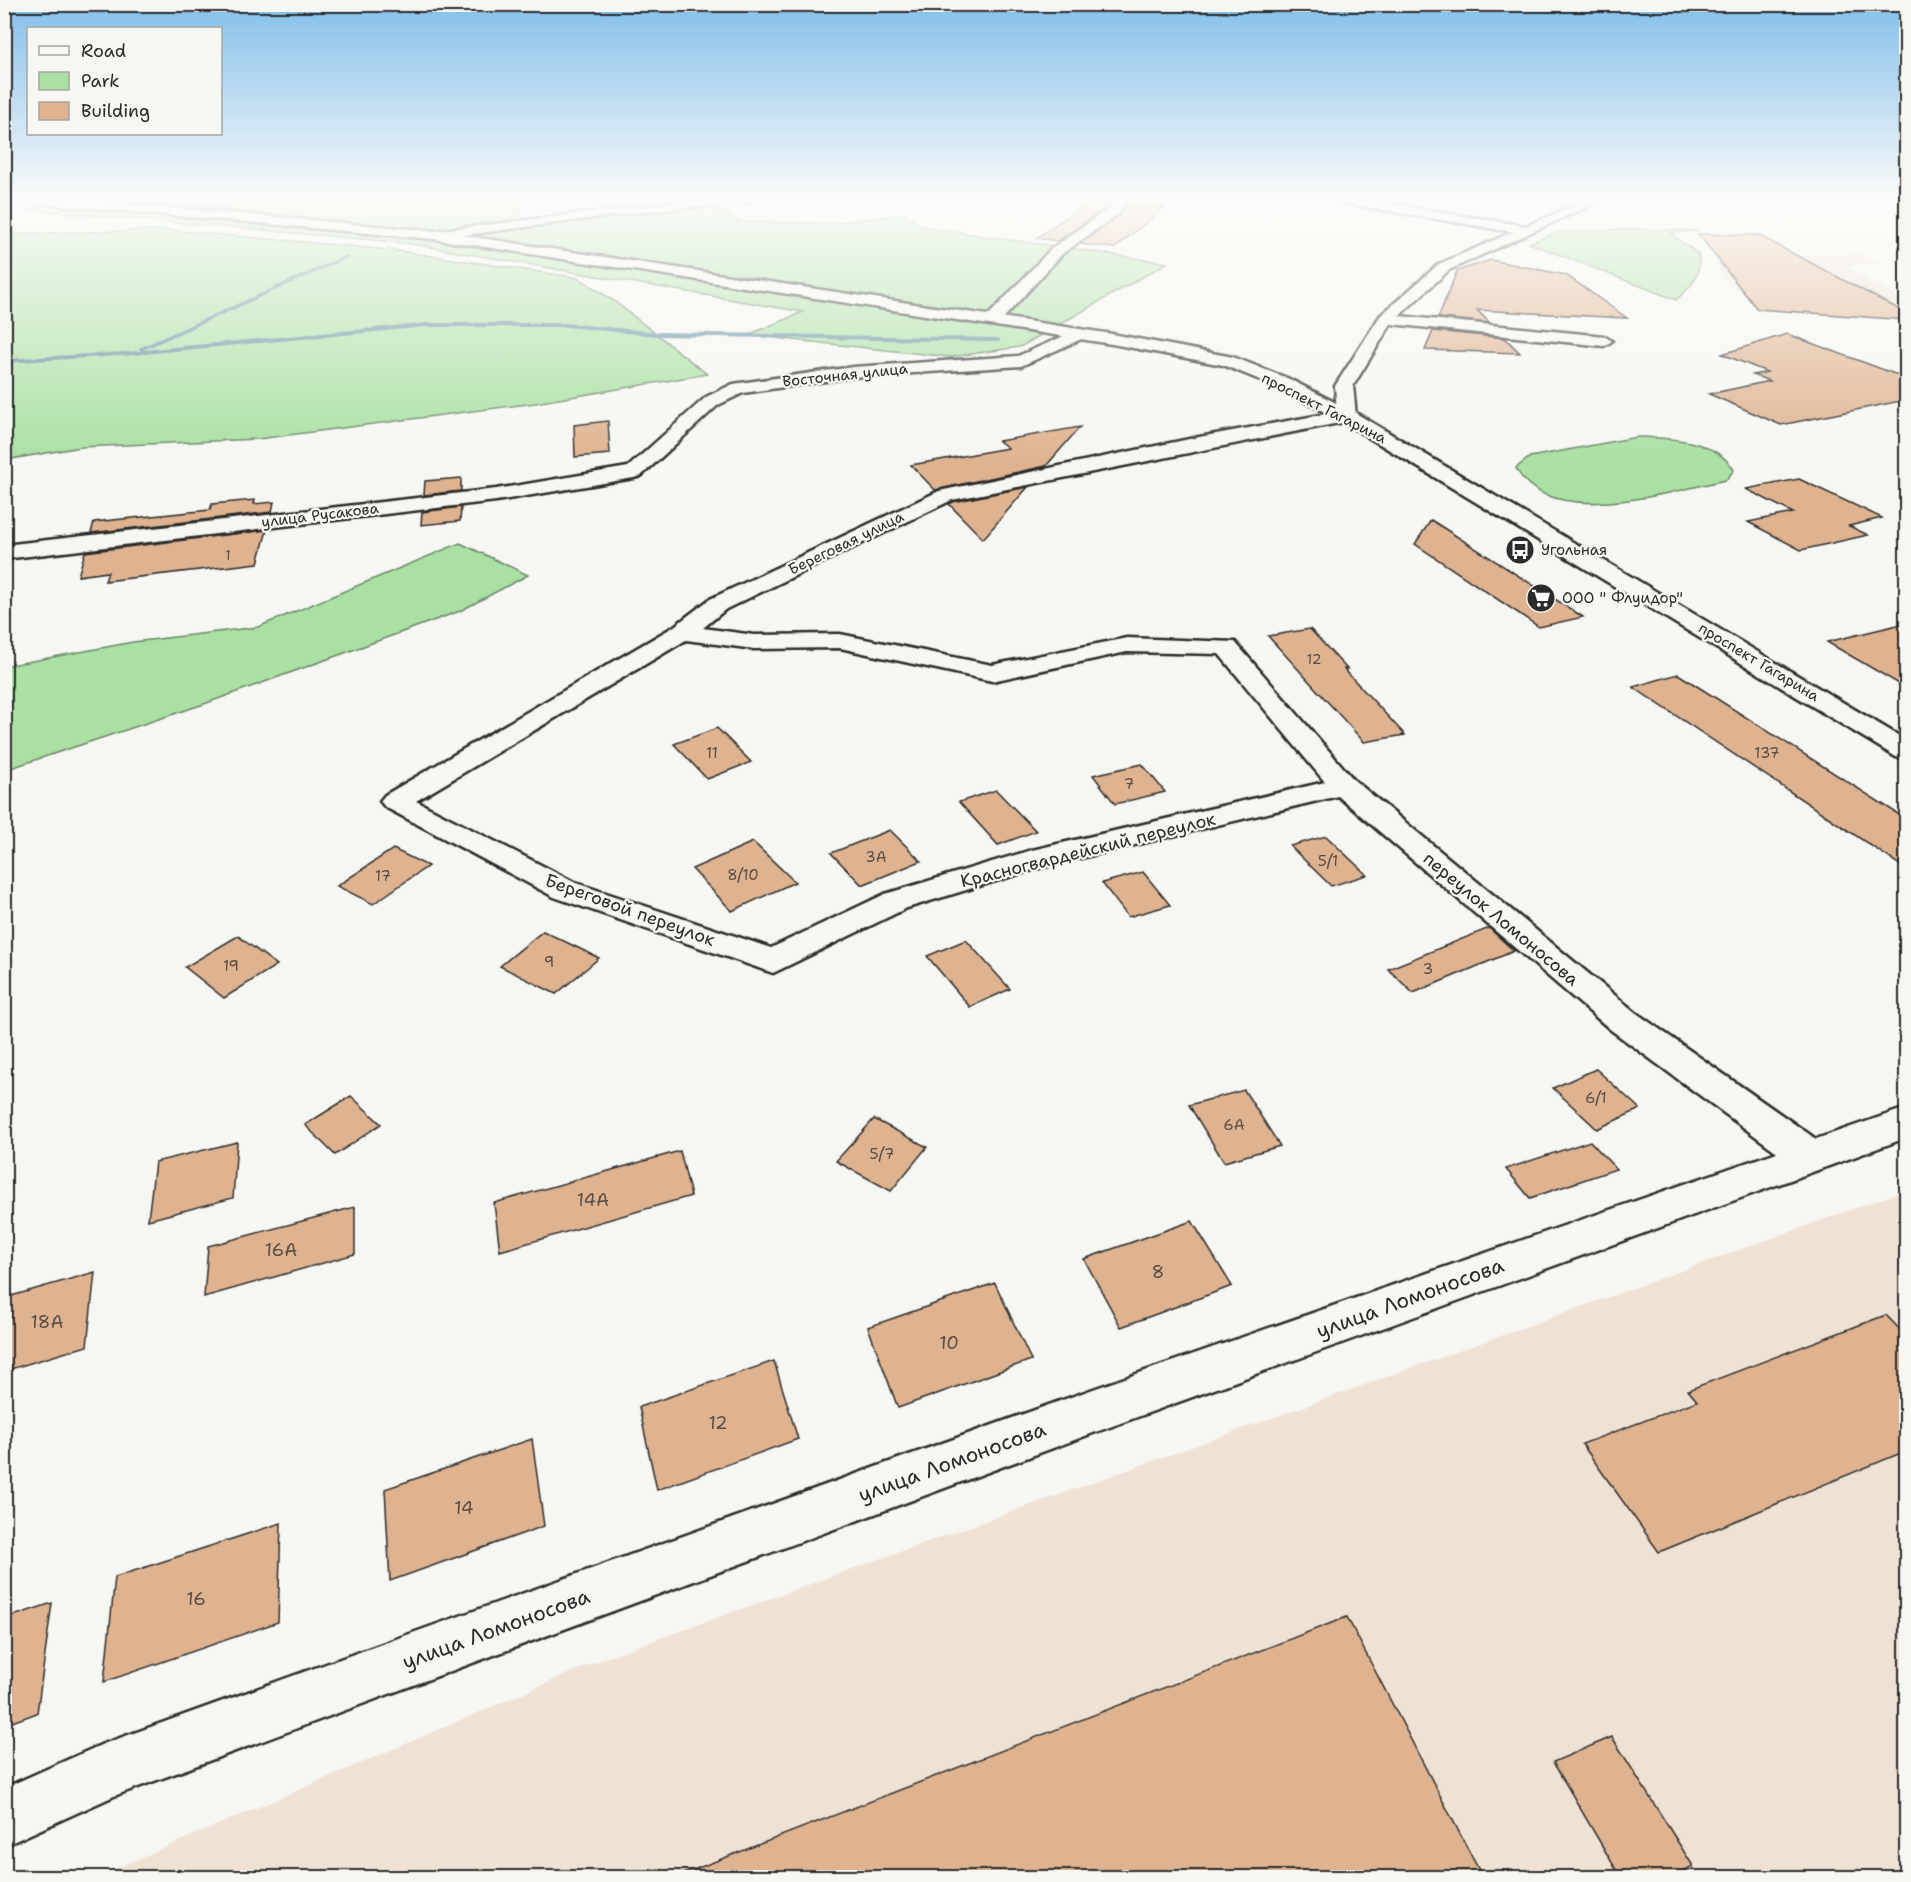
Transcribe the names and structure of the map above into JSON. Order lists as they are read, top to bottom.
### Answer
{
  "streets": {
    "street": [
      "Восточная улица",
      "проспект Гагарина",
      "улица Русакова",
      "Береговая улица",
      "Красногвардейский переулок",
      "Береговой переулок",
      "переулок Ломоносова",
      "улица Ломоносова"
    ]
  },
  "crossings": [
    ["Восточная улица", "проспект Гагарина"],
    ["Восточная улица", "улица Русакова"],
    ["проспект Гагарина", "Береговая улица"],
    ["Береговая улица", "Береговой переулок"],
    ["Береговая улица", "переулок Ломоносова"],
    ["Красногвардейский переулок", "Береговой переулок"],
    ["Красногвардейский переулок", "переулок Ломоносова"],
    ["переулок Ломоносова", "улица Ломоносова"]
  ],
  "places": {
    "bus stop": ["Угольная"],
    "supermarket": ["ООО \" Флуидор\""]
  },
  "house_numbers": [
    "1",
    "12",
    "11",
    "137",
    "7",
    "3А",
    "5/1",
    "8/10",
    "17",
    "9",
    "19",
    "3",
    "6/1",
    "6А",
    "5/7",
    "14А",
    "16А",
    "8",
    "18А",
    "10",
    "12",
    "14",
    "16"
  ],
  "legend": ["Road", "Park", "Building"]
}
